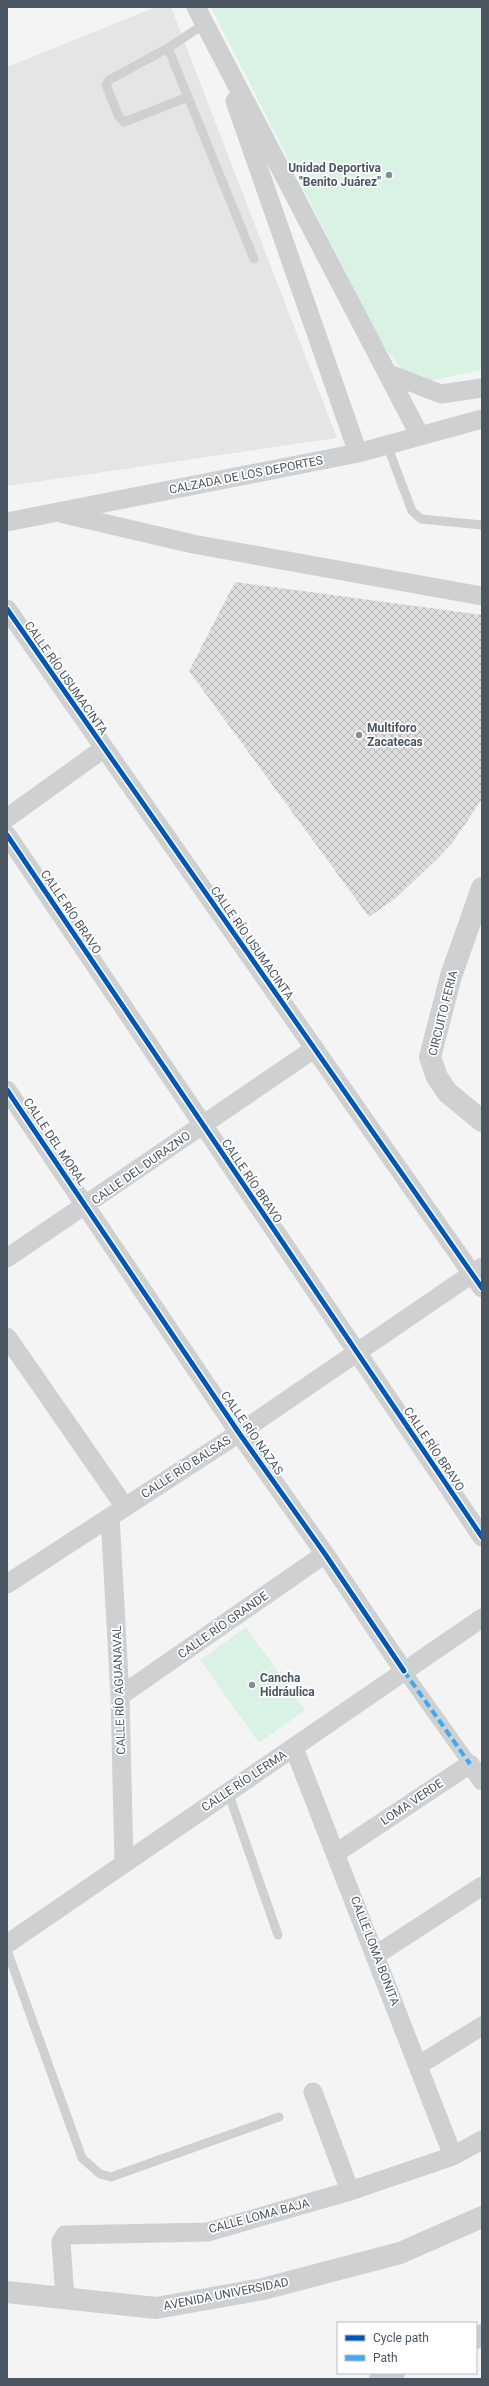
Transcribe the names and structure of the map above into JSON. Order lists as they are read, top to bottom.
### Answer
{
  "streets": {
    "street": [
      "CALZADA DE LOS DEPORTES",
      "CALLE RÍO USUMACINTA",
      "CALLE RÍO BRAVO",
      "CIRCUITO FERIA",
      "CALLE DEL MORAL",
      "CALLE DEL DURAZNO",
      "CALLE RÍO NAZAS",
      "CALLE RÍO BALSAS",
      "CALLE RÍO GRANDE",
      "CALLE RÍO AGUANAVAL",
      "CALLE RÍO LERMA",
      "LOMA VERDE",
      "CALLE LOMA BONITA",
      "CALLE LOMA BAJA",
      "AVENIDA UNIVERSIDAD"
    ]
  },
  "crossings": [
    ["CALLE RÍO USUMACINTA", "CALLE DEL DURAZNO"],
    ["CALLE RÍO USUMACINTA", "CALLE RÍO BALSAS"],
    ["CALLE RÍO BRAVO", "CALLE DEL DURAZNO"],
    ["CALLE RÍO BRAVO", "CALLE RÍO BALSAS"],
    ["CALLE DEL MORAL", "CALLE DEL DURAZNO"],
    ["CALLE DEL MORAL", "CALLE RÍO NAZAS"],
    ["CALLE DEL DURAZNO", "CALLE RÍO NAZAS"],
    ["CALLE RÍO NAZAS", "CALLE RÍO BALSAS"],
    ["CALLE RÍO NAZAS", "CALLE RÍO GRANDE"],
    ["CALLE RÍO NAZAS", "CALLE RÍO LERMA"],
    ["CALLE RÍO NAZAS", "LOMA VERDE"],
    ["CALLE RÍO BALSAS", "CALLE RÍO AGUANAVAL"],
    ["CALLE RÍO GRANDE", "CALLE RÍO AGUANAVAL"],
    ["CALLE RÍO AGUANAVAL", "CALLE RÍO LERMA"],
    ["CALLE RÍO LERMA", "CALLE LOMA BONITA"],
    ["LOMA VERDE", "CALLE LOMA BONITA"],
    ["CALLE LOMA BONITA", "CALLE LOMA BAJA"],
    ["CALLE LOMA BAJA", "AVENIDA UNIVERSIDAD"]
  ],
  "places": ["Unidad Deportiva \"Benito Juárez\"", "Multiforo Zacatecas", "Cancha Hidráulica"],
  "legend": ["Cycle path", "Path"]
}
